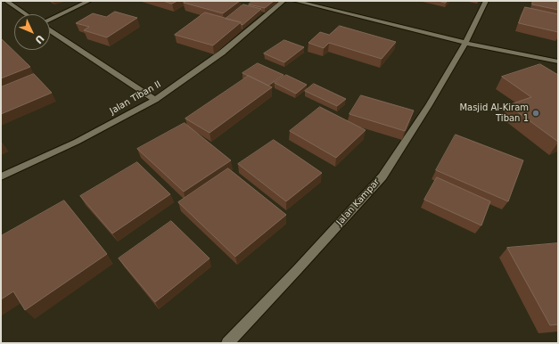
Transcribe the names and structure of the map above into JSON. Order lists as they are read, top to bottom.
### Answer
{
  "streets": {
    "street": ["Jalan Tiban II", "Jalan Kampar"]
  },
  "places": ["Masjid Al-Kiram Tiban 1"],
  "north": "bottom right"
}
